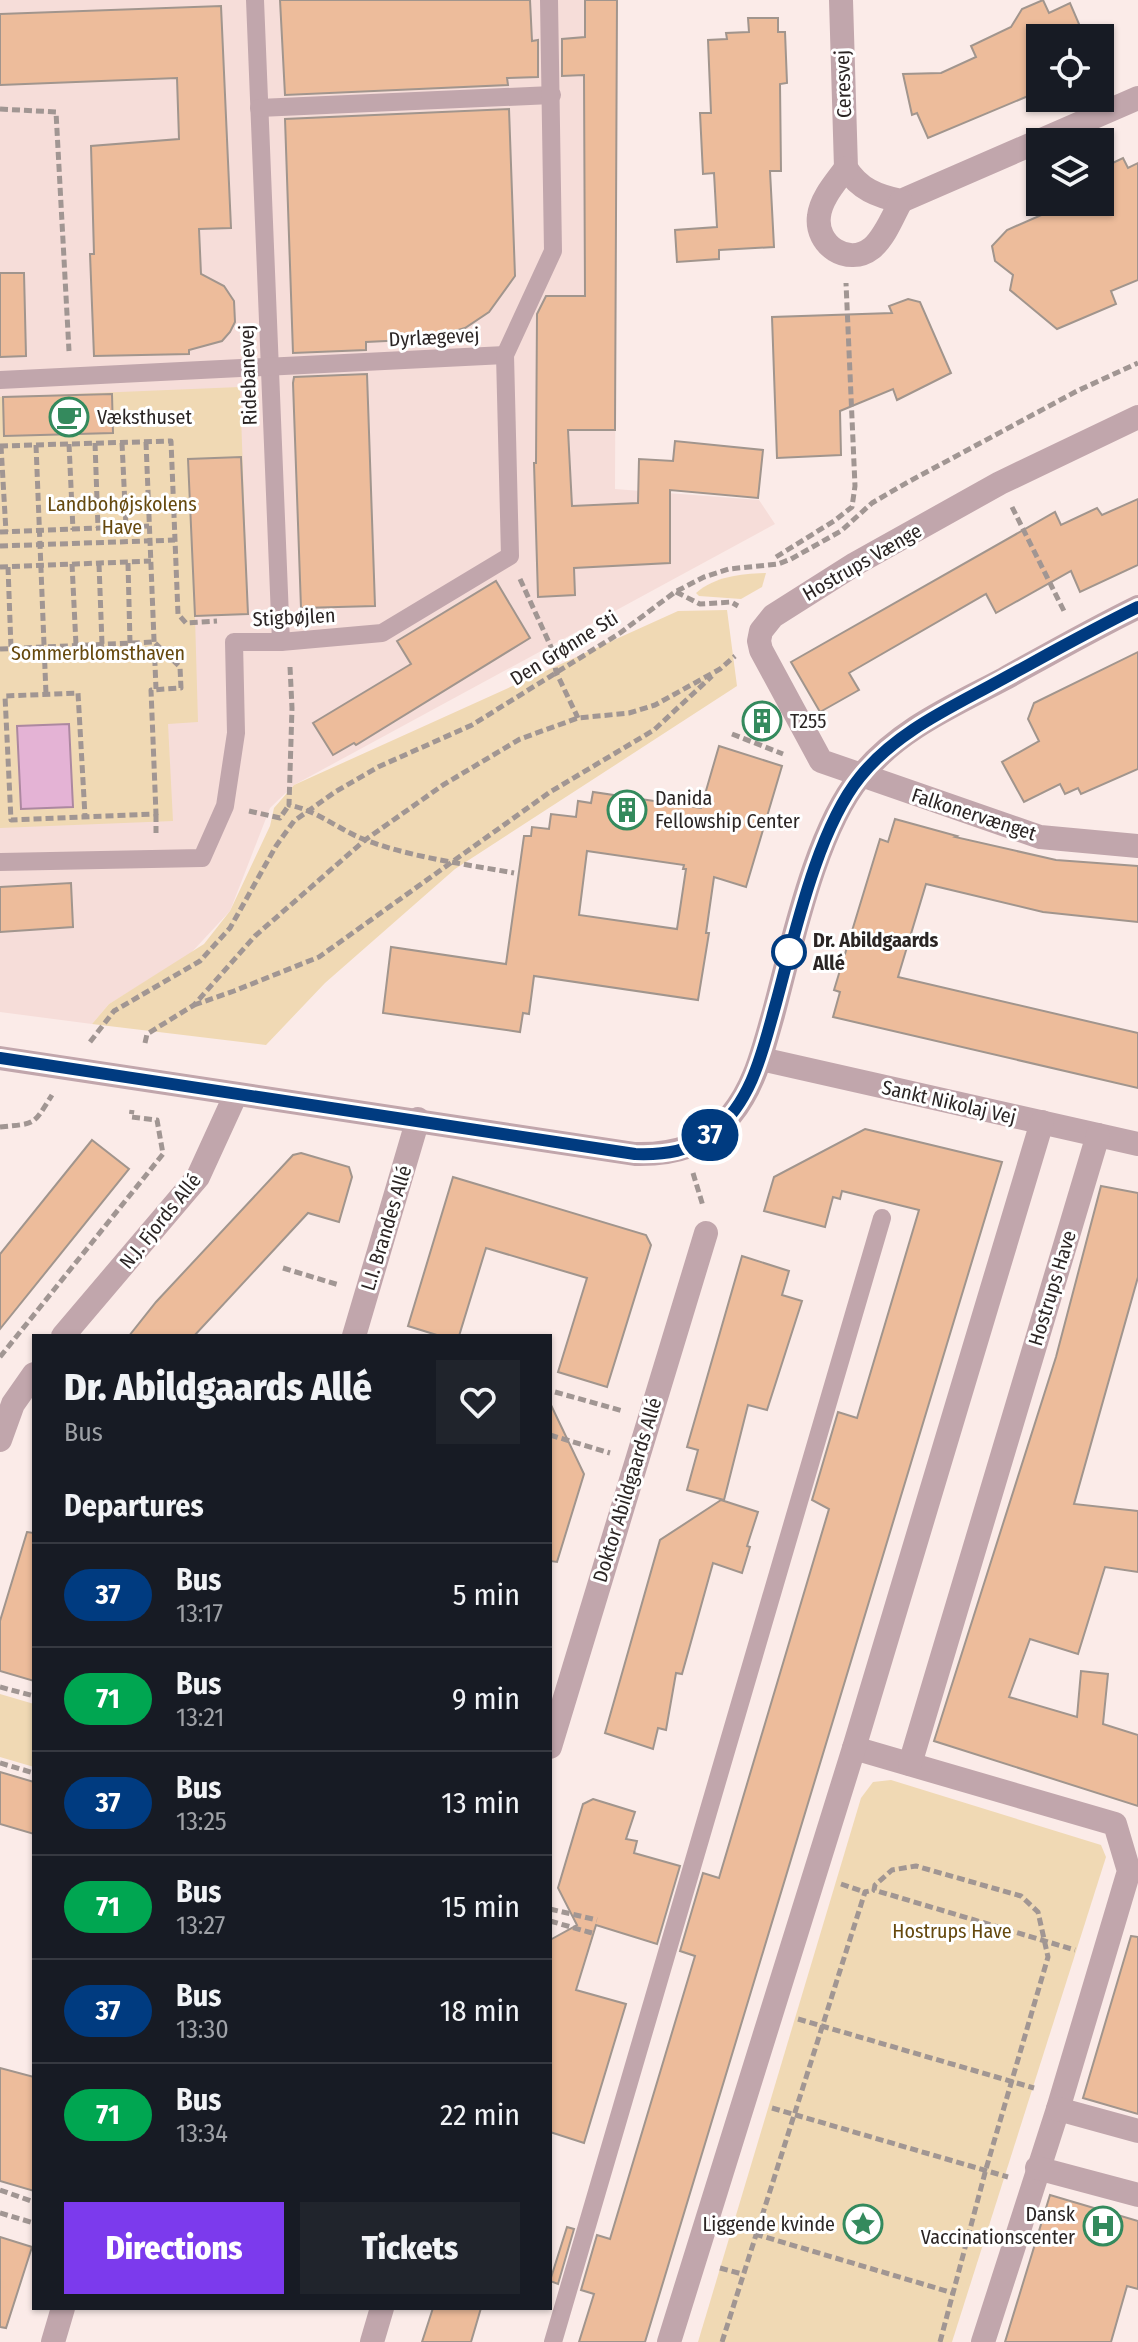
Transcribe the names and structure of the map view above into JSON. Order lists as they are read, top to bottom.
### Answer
{
  "streets": {
    "street": [
      "Ceresvej",
      "Hostrups Vænge",
      "Falkonervænget",
      "Sankt Nikolaj Vej",
      "N.J. Fjords Allé",
      "L.I. Brandes Allé",
      "Hostrups Have",
      "Doktor Abildgaards Allé"
    ],
    "lane": ["Dyrlægevej", "Ridebanevej", "Stigbøjlen"],
    "path": ["Den Grønne Sti"]
  },
  "crossings": [
    ["Dyrlægevej", "Ridebanevej"],
    ["Ridebanevej", "Stigbøjlen"],
    ["Sankt Nikolaj Vej", "Hostrups Have"]
  ],
  "parks": ["Landbohøjskolens Have", "Sommerblomsthaven", "Hostrups Have"],
  "places": {
    "cafe": ["Væksthuset"],
    "building": ["T255", "Danida Fellowship Center"],
    "other": ["Dr. Abildgaards Allé"],
    "place": ["Liggende kvinde"],
    "hospital": ["Dansk Vaccinationscenter"]
  },
  "lines": ["bus line 37"],
  "page": {
    "on_map": "37",
    "heading": [
      ["Dr. Abildgaards Allé", "Bus"],
      "Departures"
    ],
    "list": [
      {
        "mark": "37",
        "name": "Bus",
        "note": "13:17",
        "value": "5 min"
      },
      {
        "mark": "71",
        "name": "Bus",
        "note": "13:21",
        "value": "9 min"
      },
      {
        "mark": "37",
        "name": "Bus",
        "note": "13:25",
        "value": "13 min"
      },
      {
        "mark": "71",
        "name": "Bus",
        "note": "13:27",
        "value": "15 min"
      },
      {
        "mark": "37",
        "name": "Bus",
        "note": "13:30",
        "value": "18 min"
      },
      {
        "mark": "71",
        "name": "Bus",
        "note": "13:34",
        "value": "22 min"
      }
    ],
    "buttons": ["Directions", "Tickets"]
  }
}
